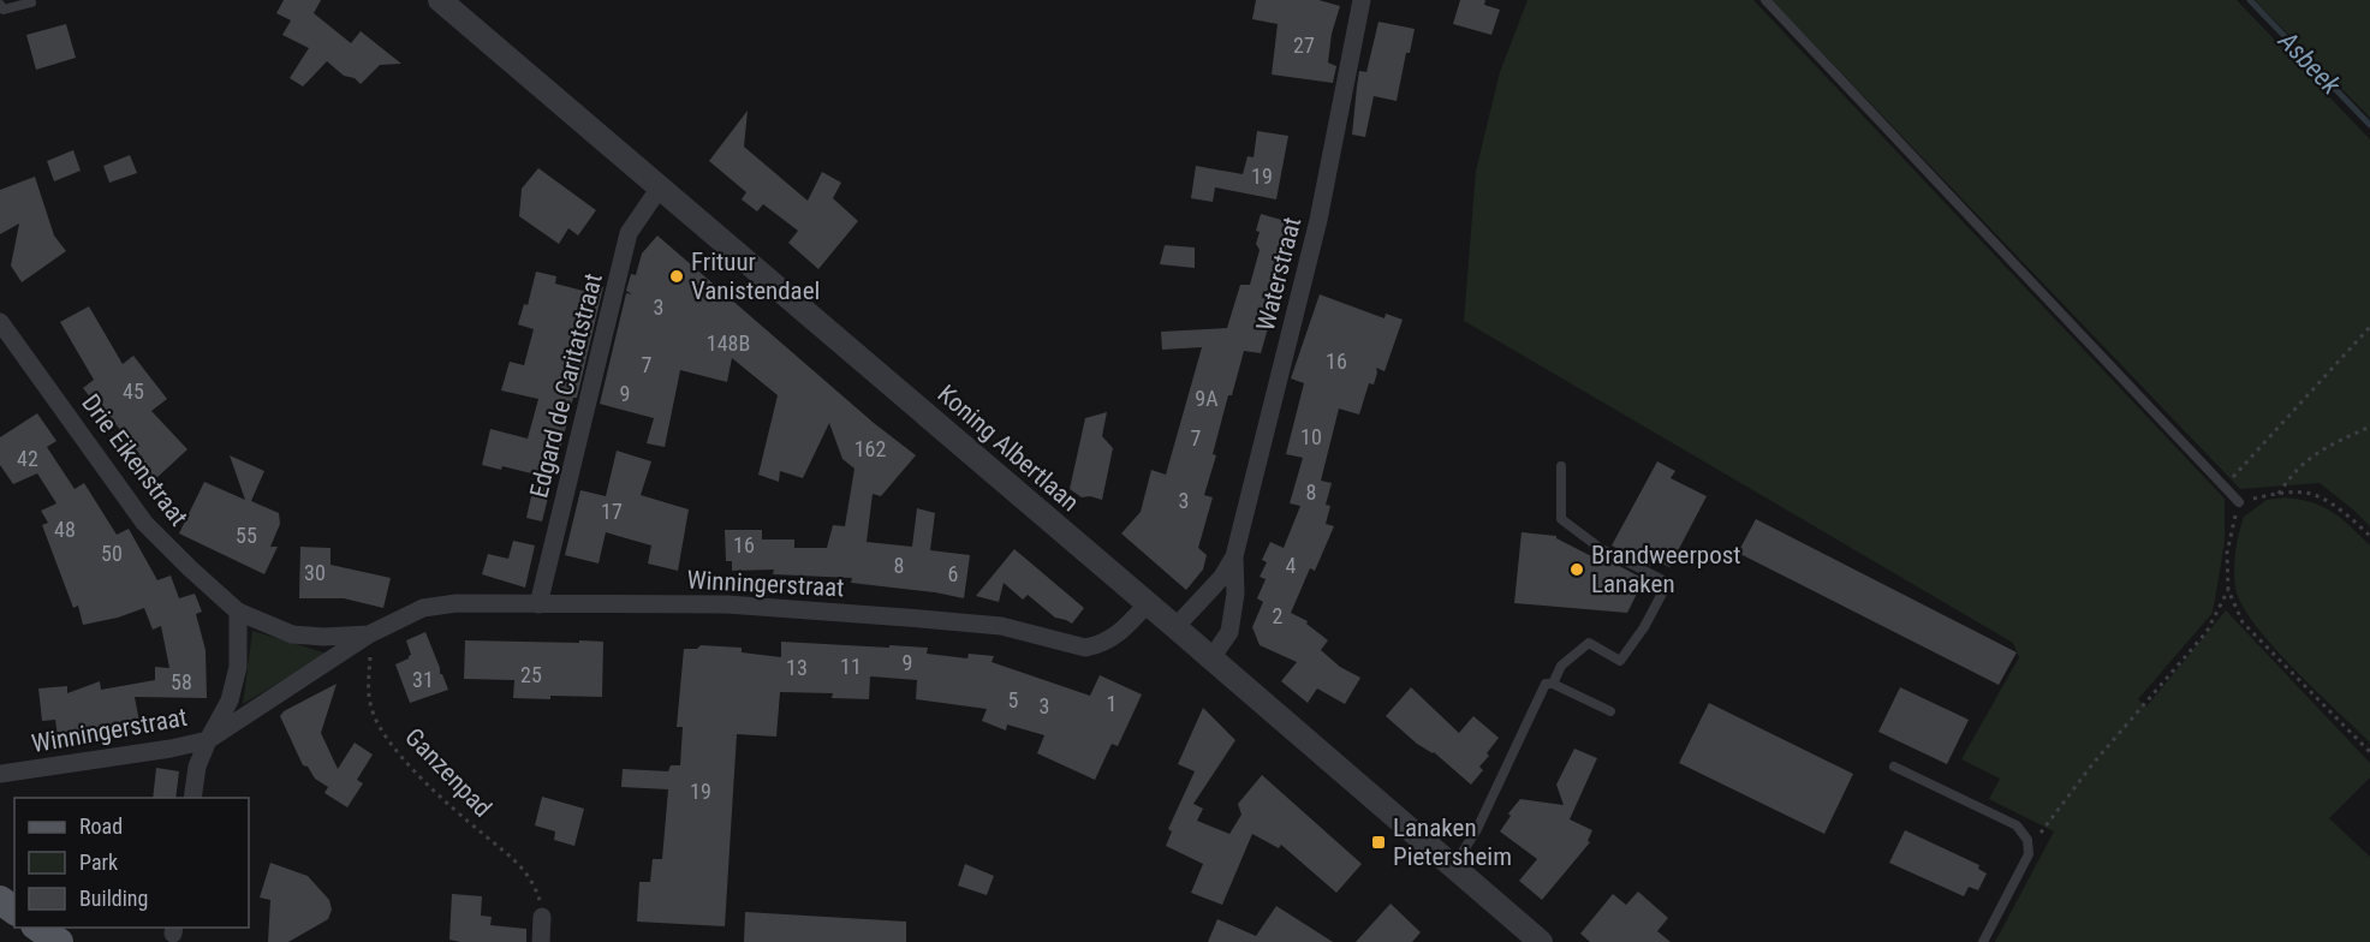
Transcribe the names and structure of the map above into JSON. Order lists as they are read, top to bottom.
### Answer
{
  "streets": {
    "street": [
      "Waterstraat",
      "Edgard de Caritatstraat",
      "Koning Albertlaan",
      "Drie Eikenstraat",
      "Winningerstraat"
    ],
    "path": ["Ganzenpad"]
  },
  "crossings": [
    ["Waterstraat", "Koning Albertlaan"],
    ["Edgard de Caritatstraat", "Koning Albertlaan"],
    ["Edgard de Caritatstraat", "Winningerstraat"],
    ["Koning Albertlaan", "Winningerstraat"],
    ["Drie Eikenstraat", "Winningerstraat"],
    ["Winningerstraat", "Ganzenpad"]
  ],
  "water": ["Asbeek"],
  "places": {
    "other": ["Frituur Vanistendael", "Brandweerpost Lanaken"],
    "transit": ["Lanaken Pietersheim"]
  },
  "house_numbers": [
    "27",
    "19",
    "3",
    "148B",
    "16",
    "7",
    "45",
    "9",
    "9A",
    "10",
    "7",
    "162",
    "42",
    "8",
    "3",
    "17",
    "48",
    "55",
    "16",
    "50",
    "8",
    "4",
    "30",
    "6",
    "2",
    "9",
    "11",
    "13",
    "25",
    "31",
    "58",
    "5",
    "1",
    "3",
    "19"
  ],
  "legend": ["Road", "Park", "Building"]
}
